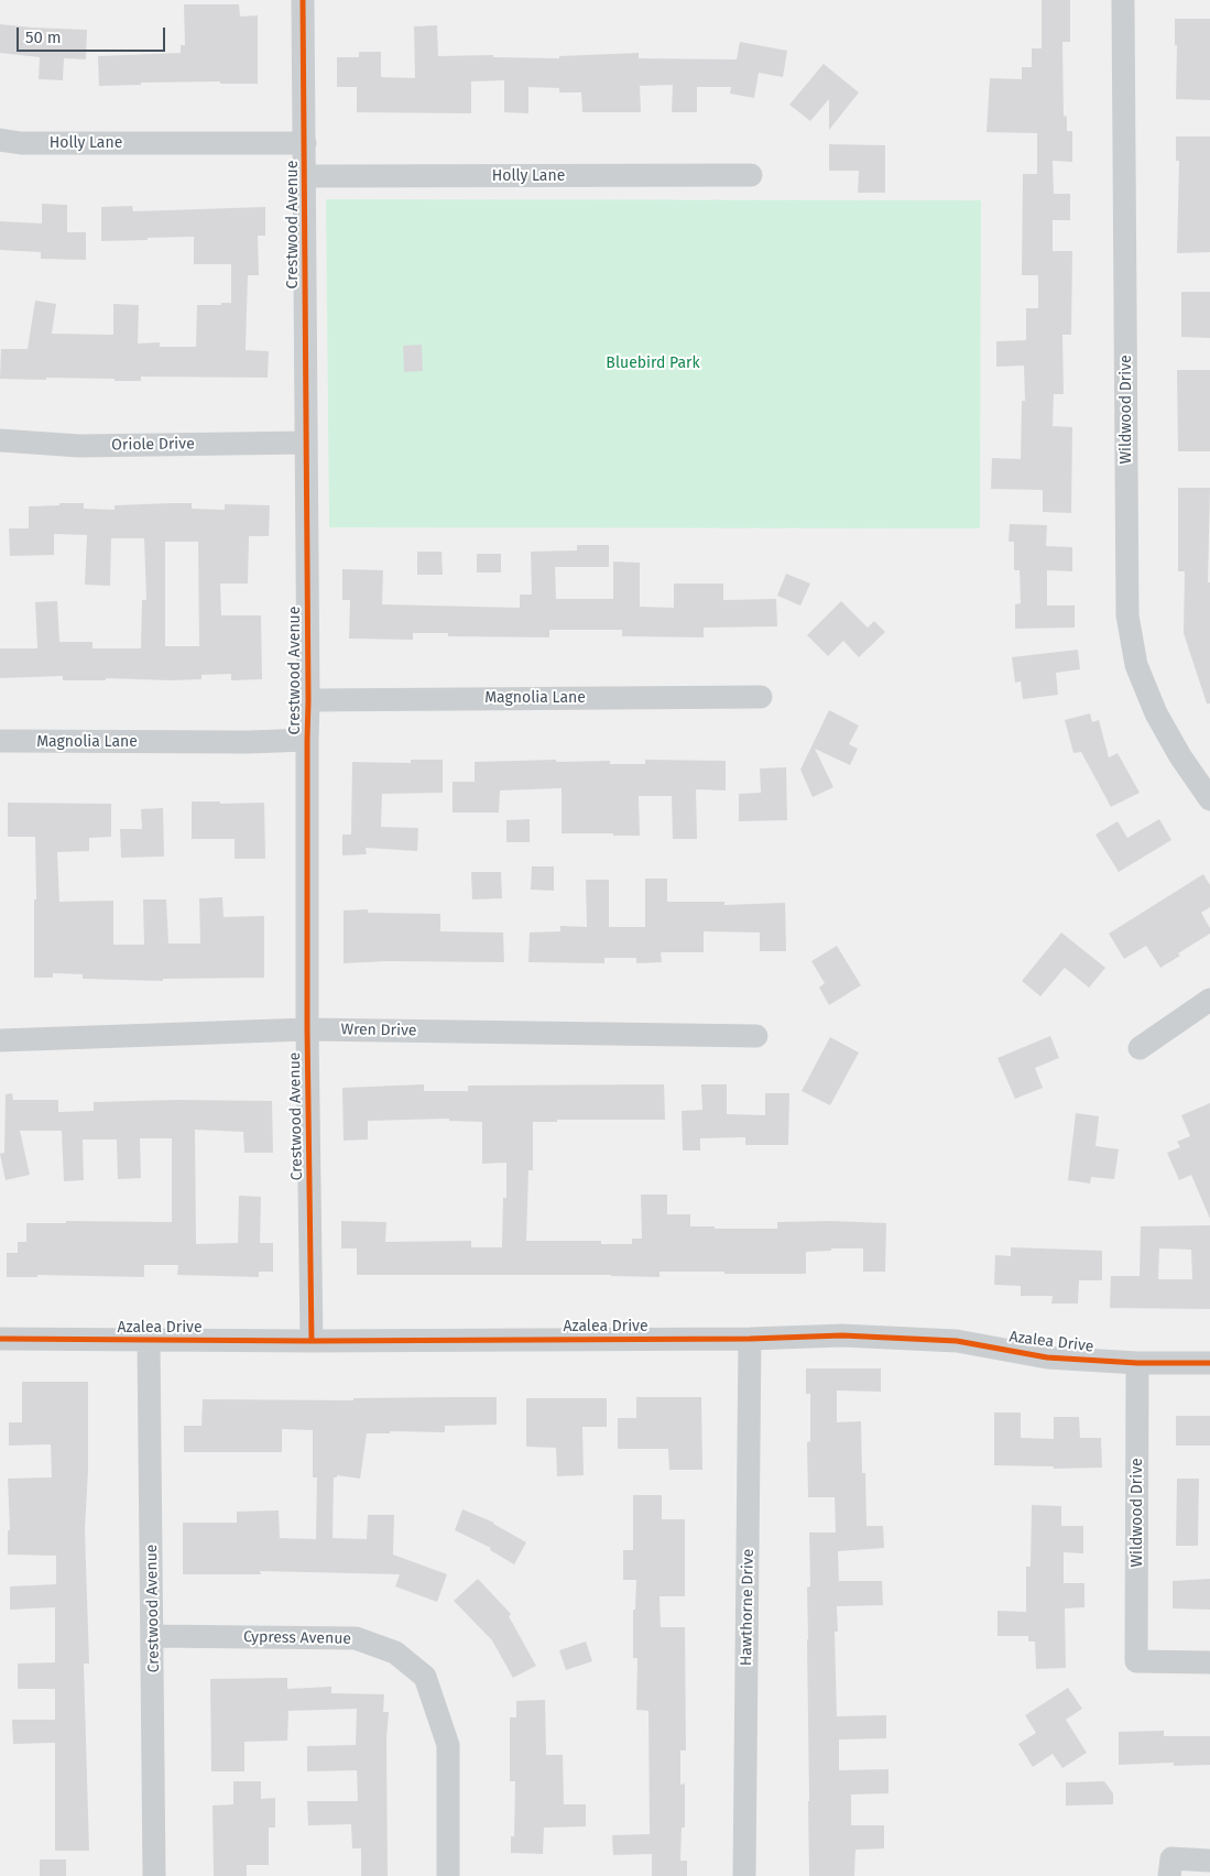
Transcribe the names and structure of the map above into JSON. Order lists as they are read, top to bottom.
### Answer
{
  "streets": {
    "street": [
      "Holly Lane",
      "Crestwood Avenue",
      "Wildwood Drive",
      "Oriole Drive",
      "Magnolia Lane",
      "Wren Drive",
      "Azalea Drive",
      "Hawthorne Drive",
      "Cypress Avenue"
    ]
  },
  "crossings": [
    ["Holly Lane", "Crestwood Avenue"],
    ["Crestwood Avenue", "Oriole Drive"],
    ["Crestwood Avenue", "Magnolia Lane"],
    ["Crestwood Avenue", "Wren Drive"],
    ["Crestwood Avenue", "Azalea Drive"],
    ["Crestwood Avenue", "Cypress Avenue"],
    ["Wildwood Drive", "Azalea Drive"],
    ["Azalea Drive", "Hawthorne Drive"]
  ],
  "parks": ["Bluebird Park"],
  "scale_bar": "50 m"
}
